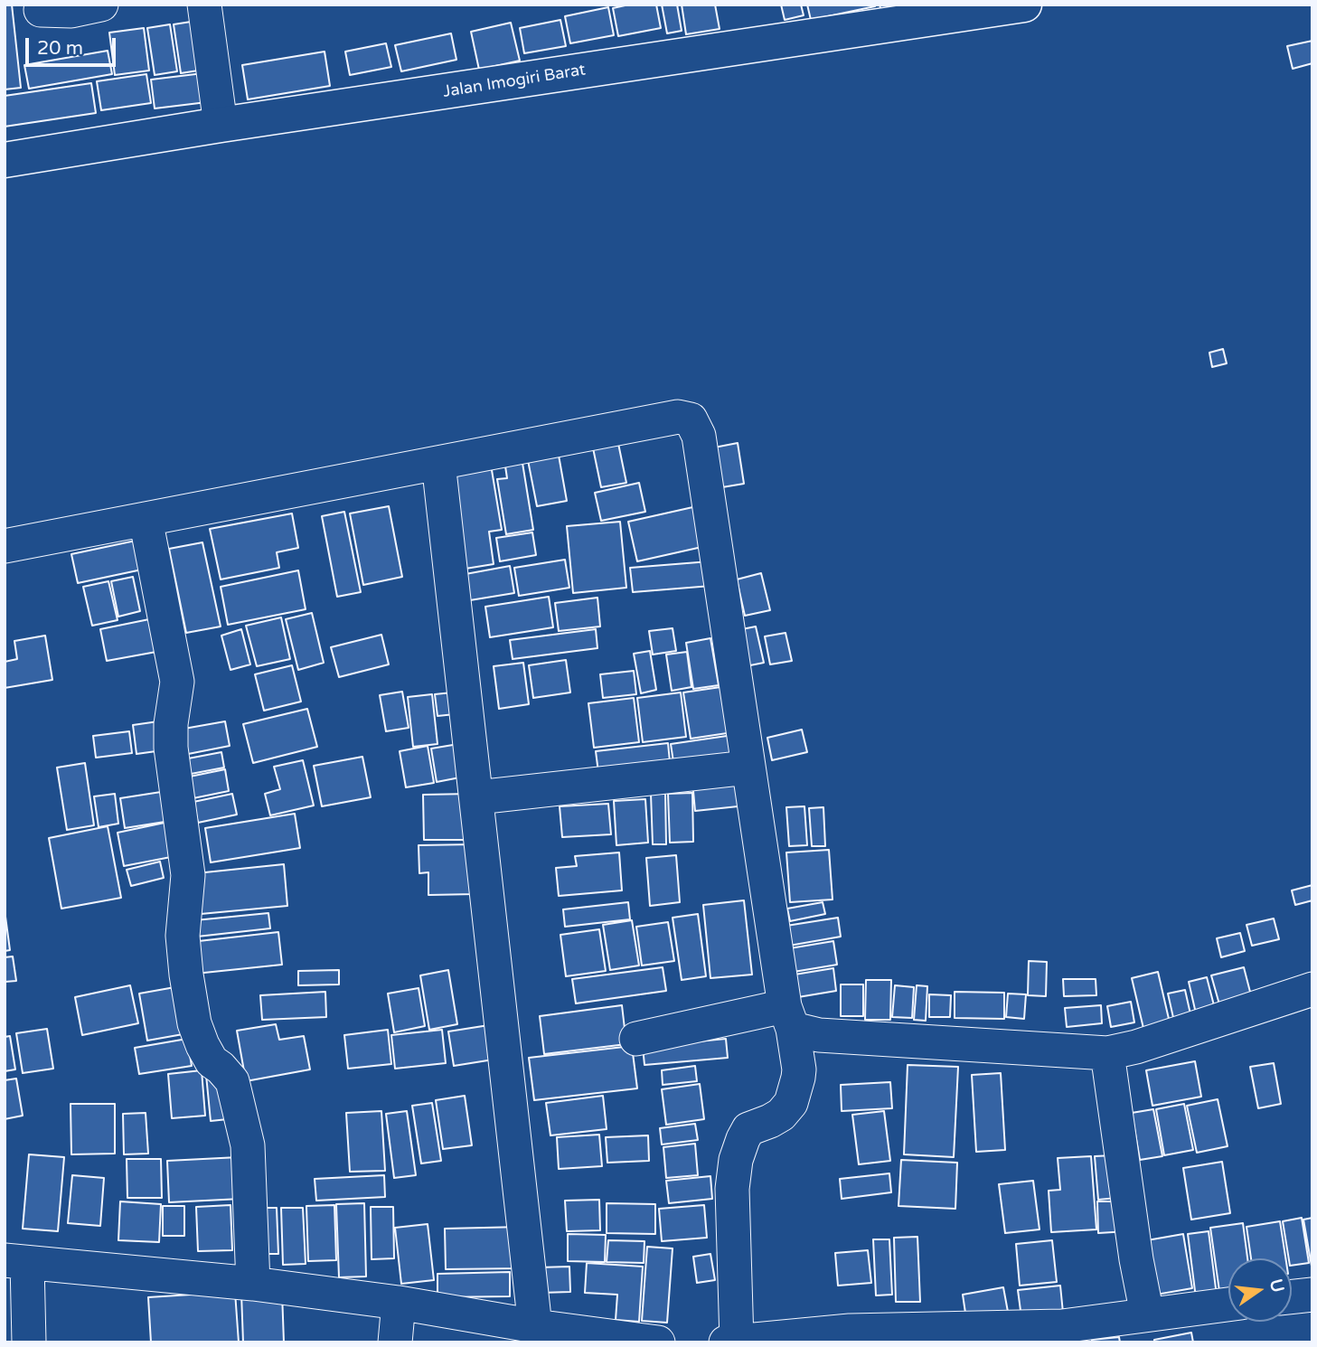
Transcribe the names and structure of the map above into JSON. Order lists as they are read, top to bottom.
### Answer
{
  "streets": {
    "main road": ["Jalan Imogiri Barat"]
  },
  "scale_bar": "20 m",
  "north": "right"
}
